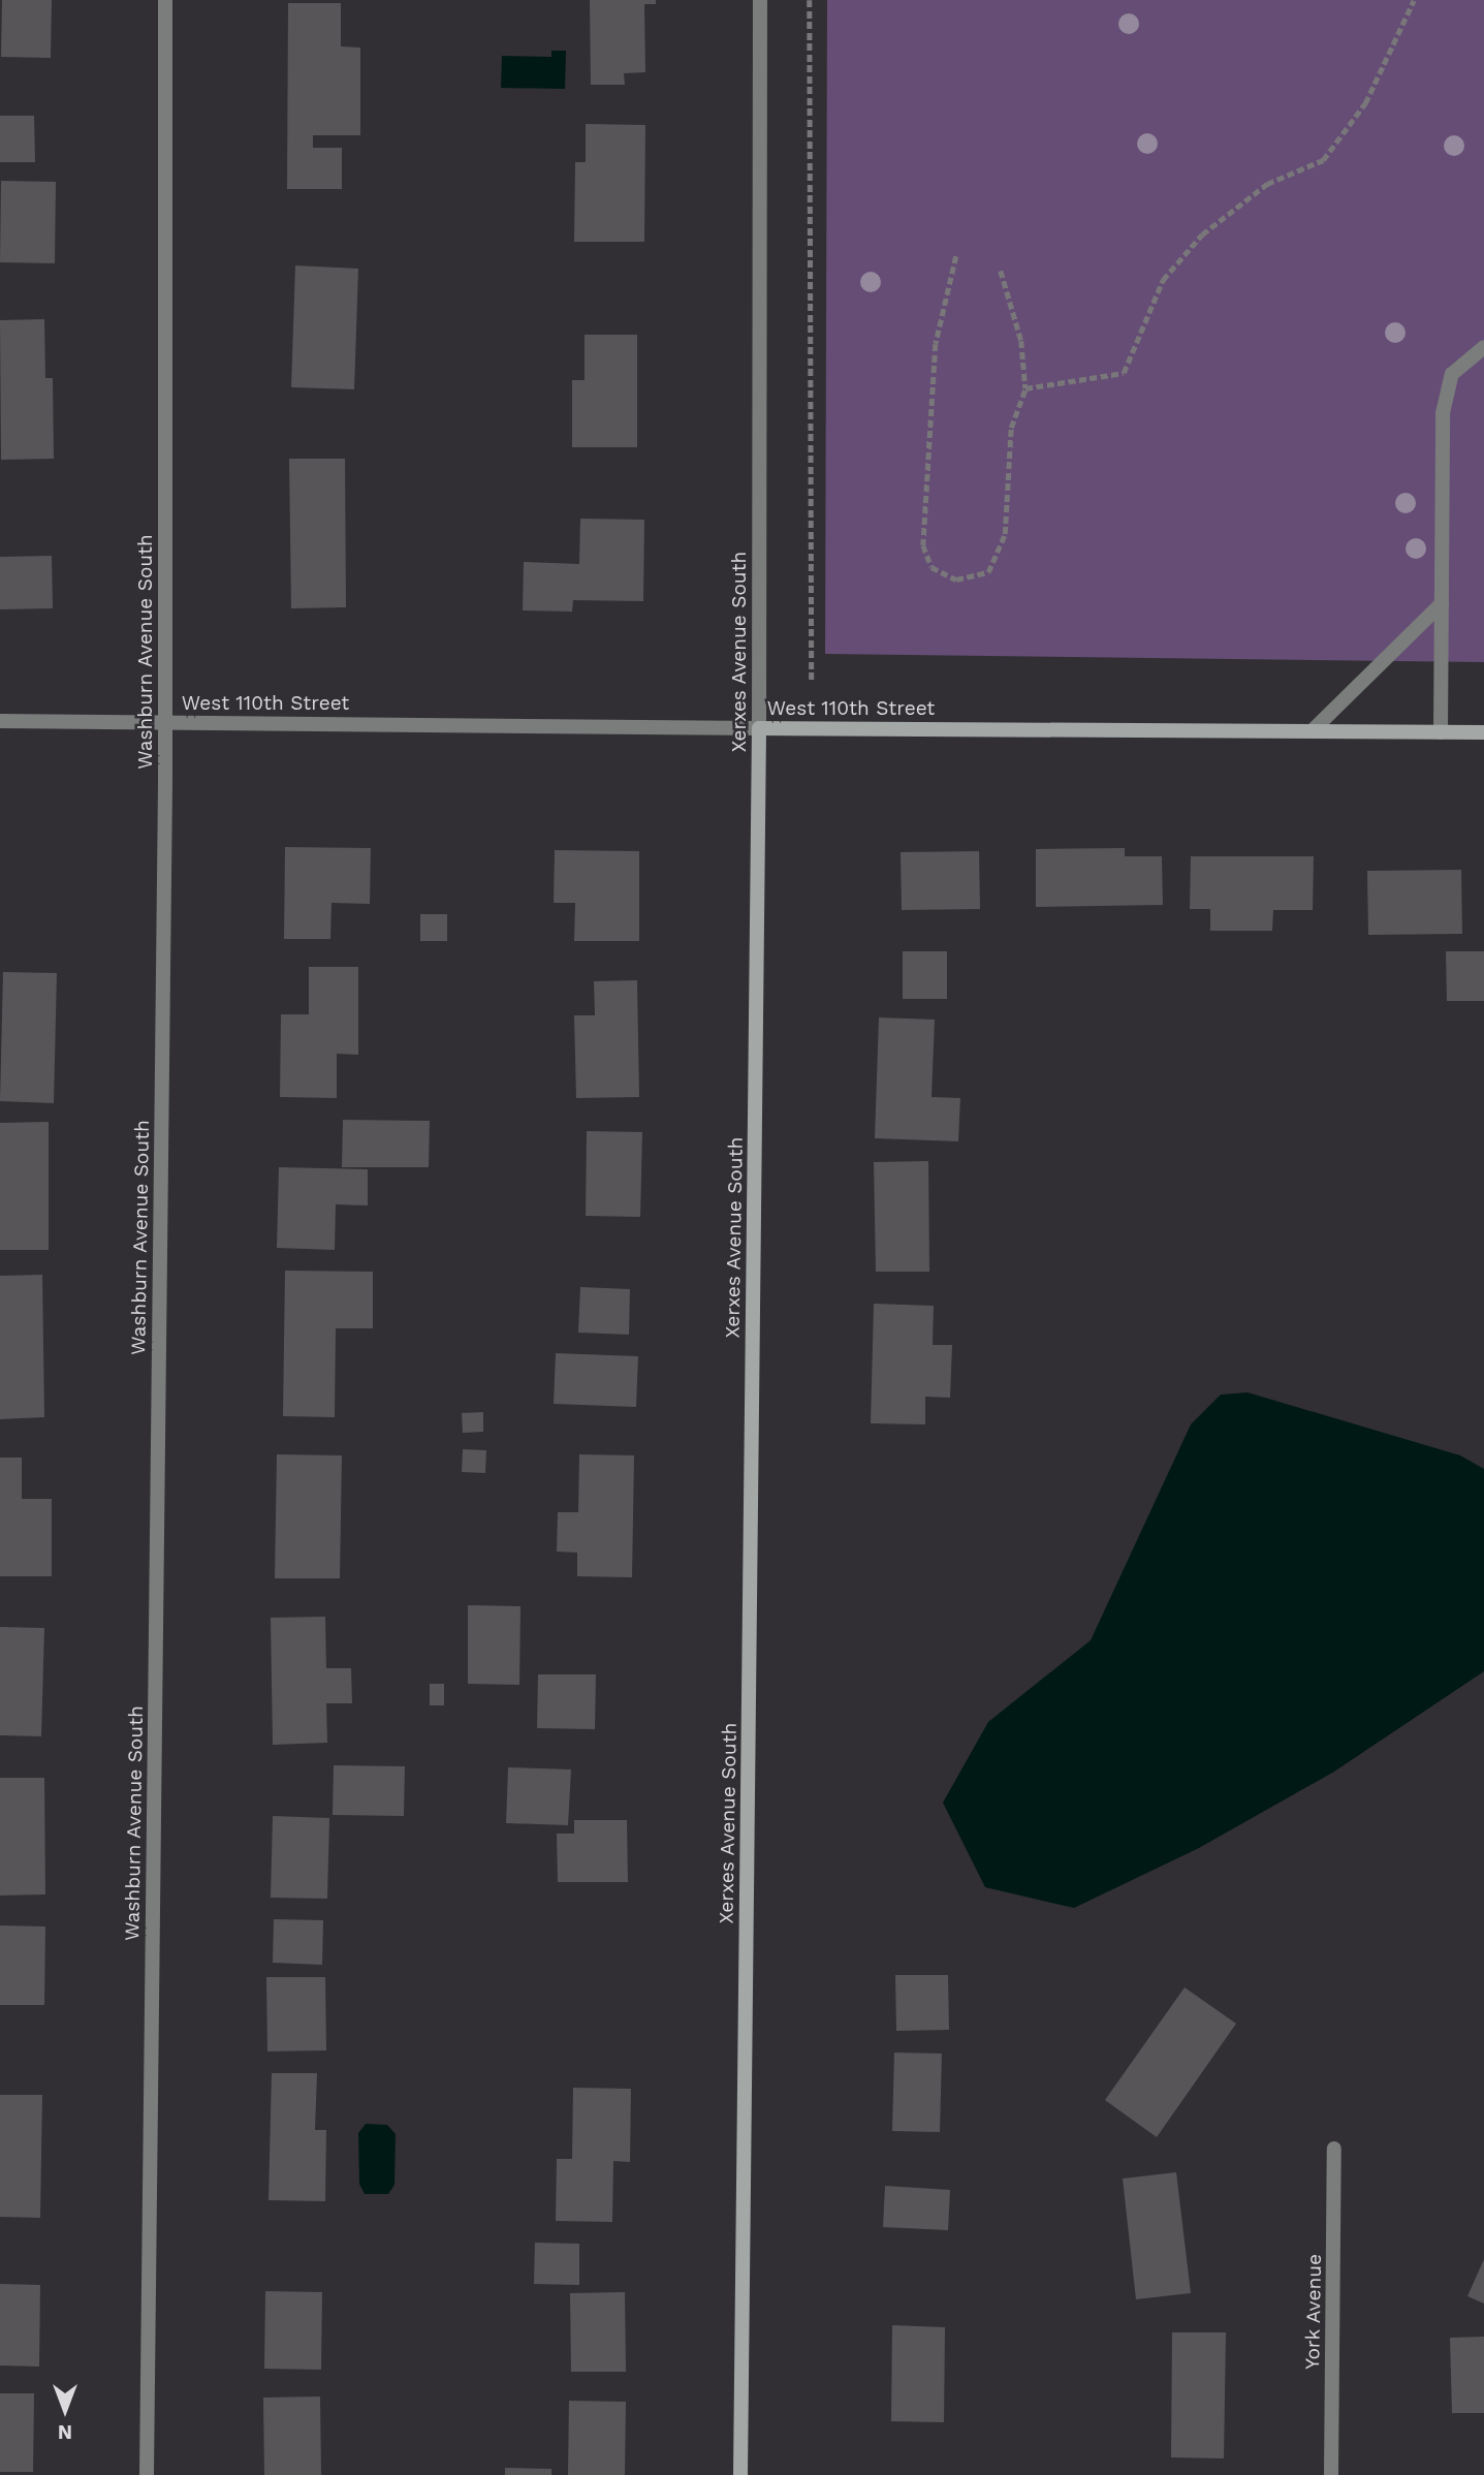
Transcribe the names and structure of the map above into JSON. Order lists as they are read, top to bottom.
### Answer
{
  "streets": {
    "street": [
      "Washburn Avenue South",
      "Xerxes Avenue South",
      "West 110th Street",
      "York Avenue"
    ]
  },
  "crossings": [
    ["Washburn Avenue South", "West 110th Street"],
    ["Xerxes Avenue South", "West 110th Street"]
  ],
  "north": "bottom"
}
